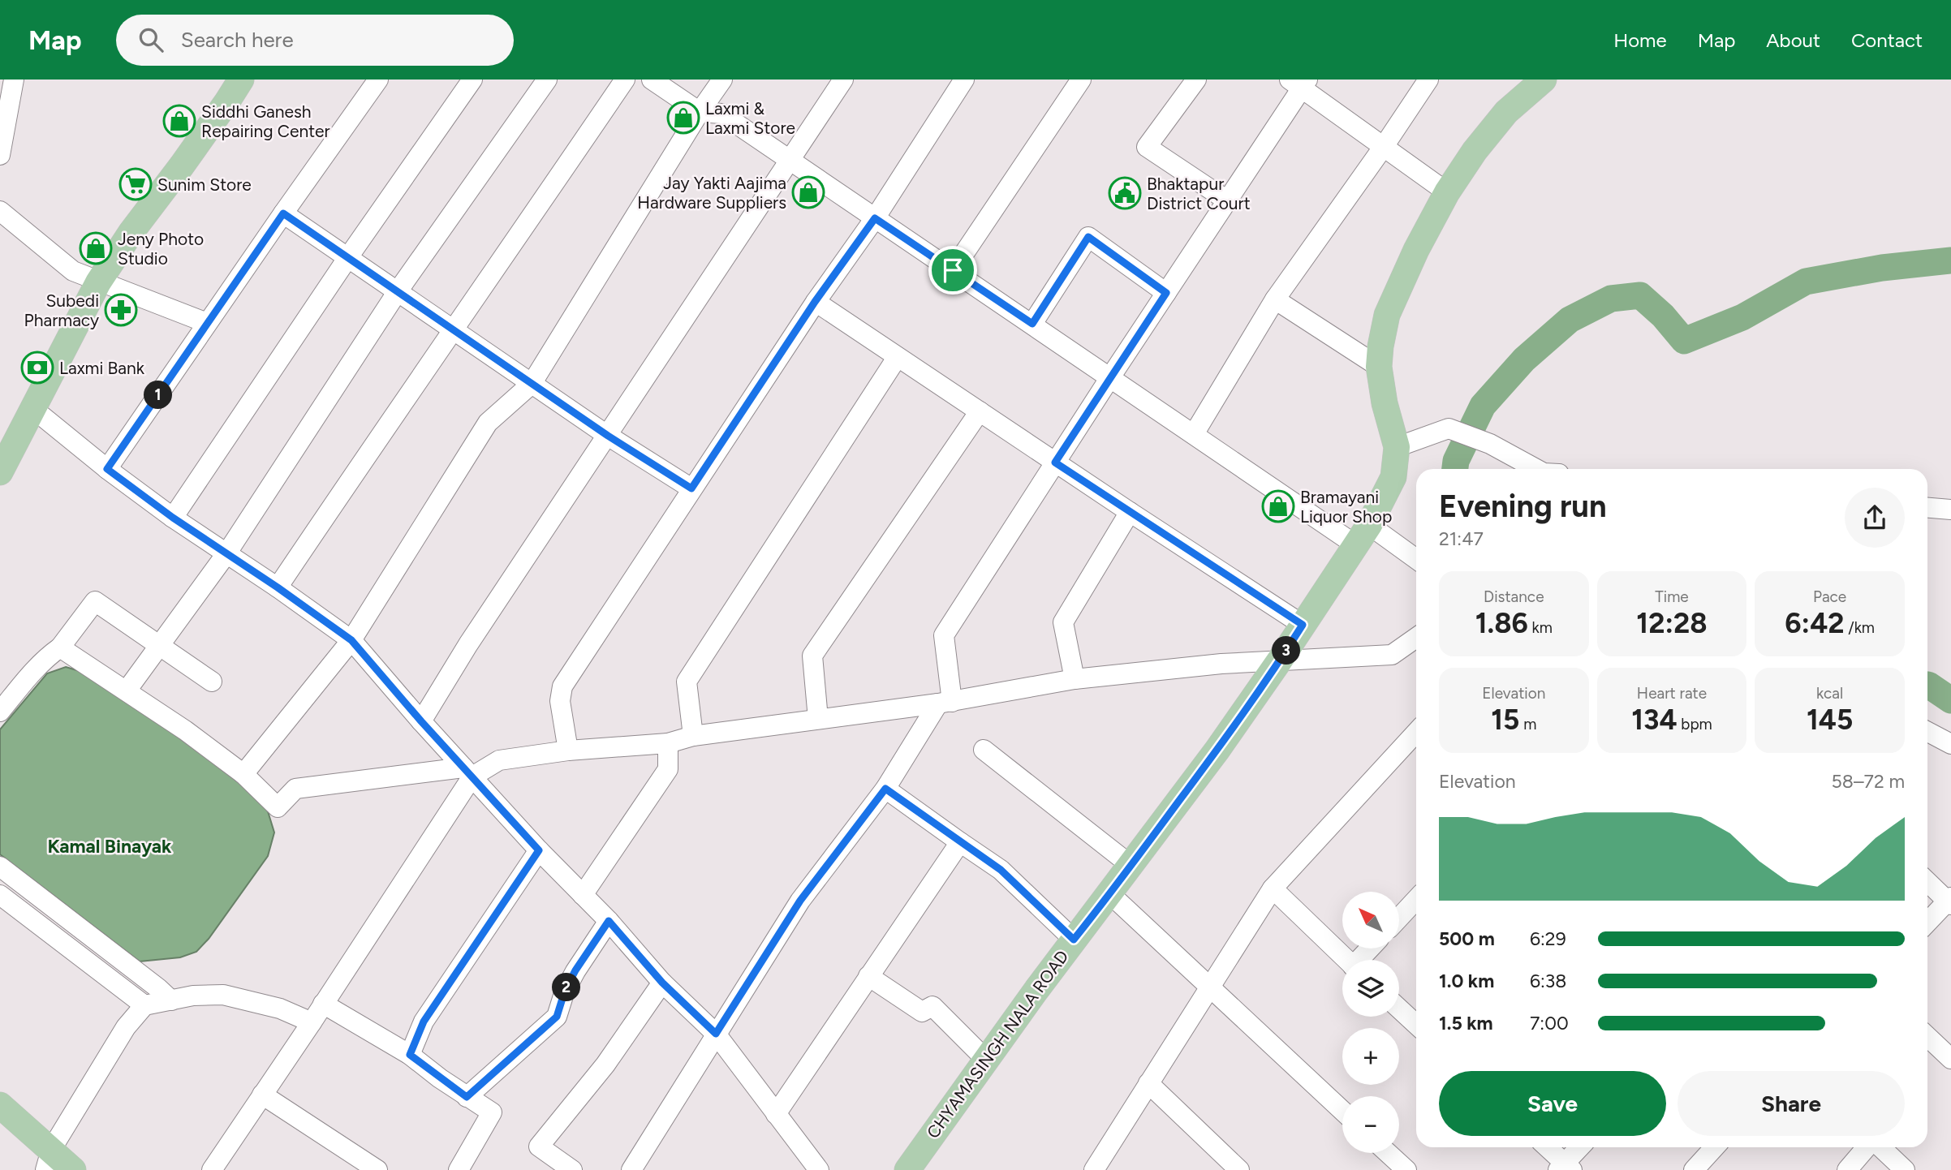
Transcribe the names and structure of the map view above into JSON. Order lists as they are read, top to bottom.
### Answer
{
  "streets": {
    "main road": ["CHYAMASINGH NALA ROAD"]
  },
  "districts": ["Kamal Binayak"],
  "places": {
    "shop": [
      "Laxmi & Laxmi Store",
      "Siddhi Ganesh Repairing Center",
      "Jay Yakti Aajima Hardware Suppliers",
      "Jeny Photo Studio",
      "Bramayani Liquor Shop"
    ],
    "supermarket": ["Sunim Store"],
    "public building": ["Bhaktapur District Court"],
    "pharmacy": ["Subedi Pharmacy"],
    "bank": ["Laxmi Bank"]
  },
  "north": "top left",
  "page": {
    "header": "Map",
    "search": "Search here",
    "nav": [
      "Home",
      "Map",
      "About",
      "Contact"
    ],
    "pins": ["1", "3", "2"],
    "heading": ["Evening run", "21:47"],
    "stats": [
      ["Distance", "1.86 km"],
      ["Time", "12:28"],
      ["Pace", "6:42 /km"],
      ["Elevation", "15 m"],
      ["Heart rate", "134 bpm"],
      ["kcal", "145"]
    ],
    "chart": ["Elevation", "58–72 m"],
    "map_buttons": ["+", "−"],
    "list": [
      {
        "name": "500 m",
        "note": "6:29"
      },
      {
        "name": "1.0 km",
        "note": "6:38"
      },
      {
        "name": "1.5 km",
        "note": "7:00"
      }
    ],
    "buttons": ["Save", "Share"]
  }
}
